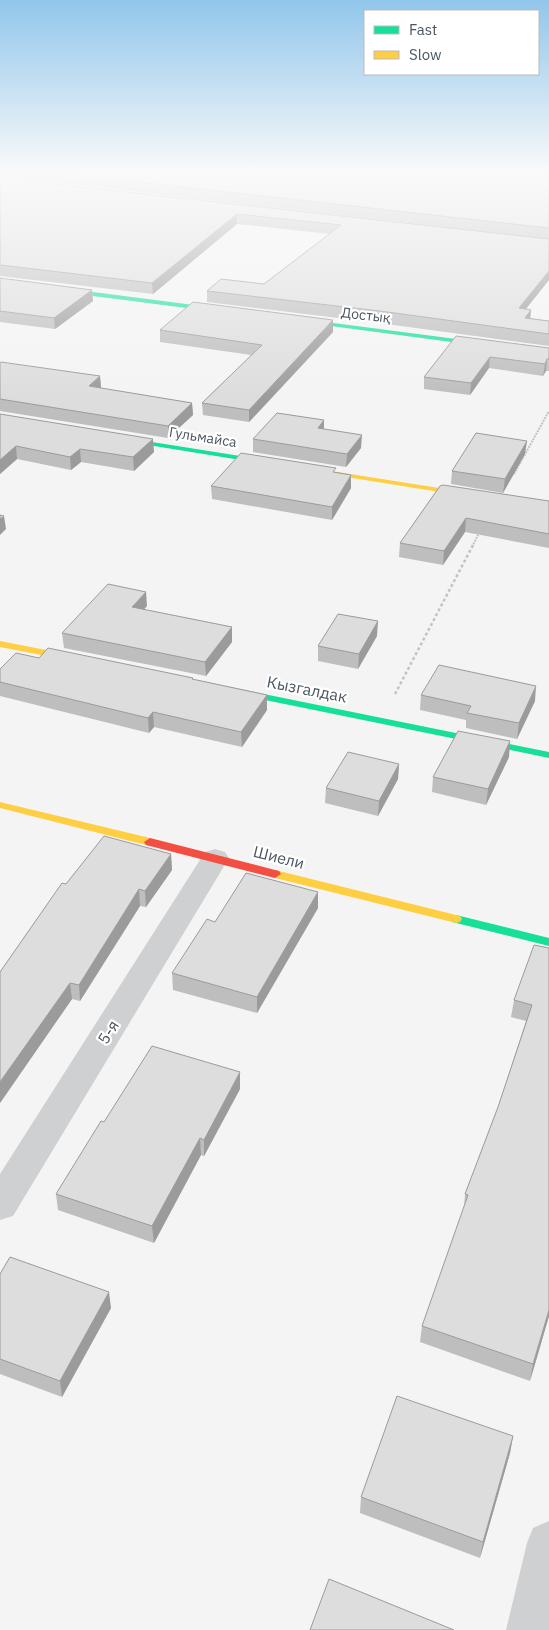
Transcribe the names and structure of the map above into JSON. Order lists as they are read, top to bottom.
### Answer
{
  "streets": {
    "street": [
      "Достық",
      "Гульмайса",
      "Кызгалдак",
      "Шиели",
      "5-я"
    ]
  },
  "crossings": [
    ["Шиели", "5-я"]
  ],
  "legend": ["Fast", "Slow"]
}
